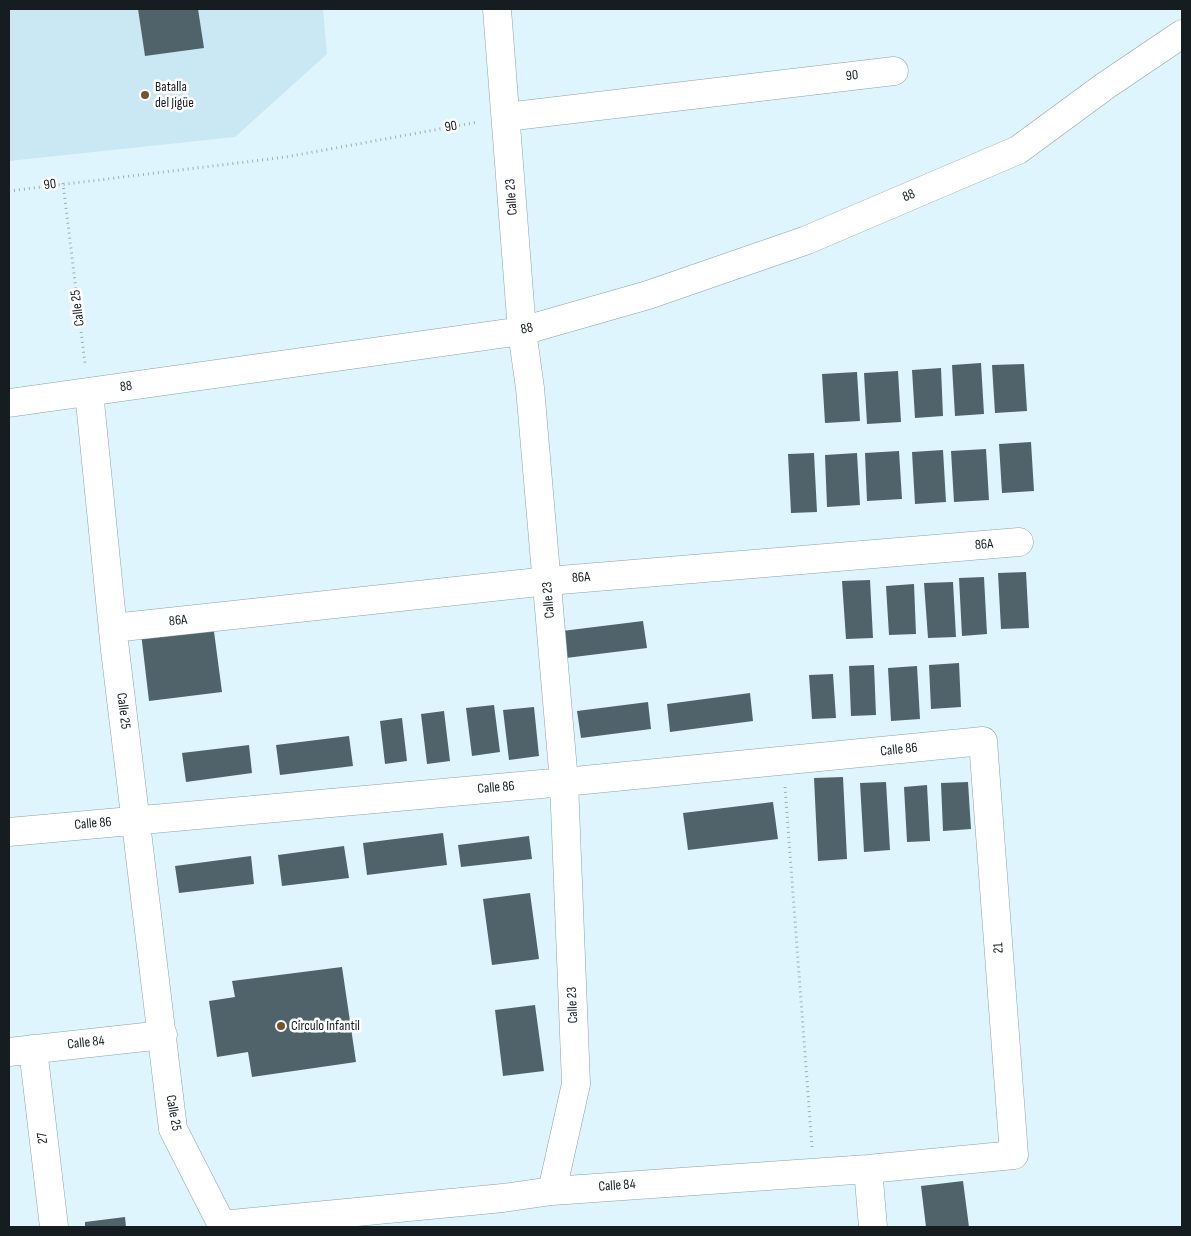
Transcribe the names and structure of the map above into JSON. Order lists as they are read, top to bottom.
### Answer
{
  "streets": {
    "street": [
      "90",
      "88",
      "Calle 23",
      "Calle 25",
      "86A",
      "Calle 86",
      "21",
      "Calle 84",
      "27"
    ]
  },
  "crossings": [
    ["90", "Calle 23"],
    ["90", "Calle 25"],
    ["88", "Calle 23"],
    ["88", "Calle 25"],
    ["Calle 23", "86A"],
    ["Calle 23", "Calle 86"],
    ["Calle 23", "Calle 84"],
    ["Calle 25", "86A"],
    ["Calle 25", "Calle 86"],
    ["Calle 25", "Calle 84"],
    ["Calle 86", "21"],
    ["21", "Calle 84"],
    ["Calle 84", "27"]
  ],
  "places": ["Batalla del Jigüe", "Círculo Infantil"]
}
